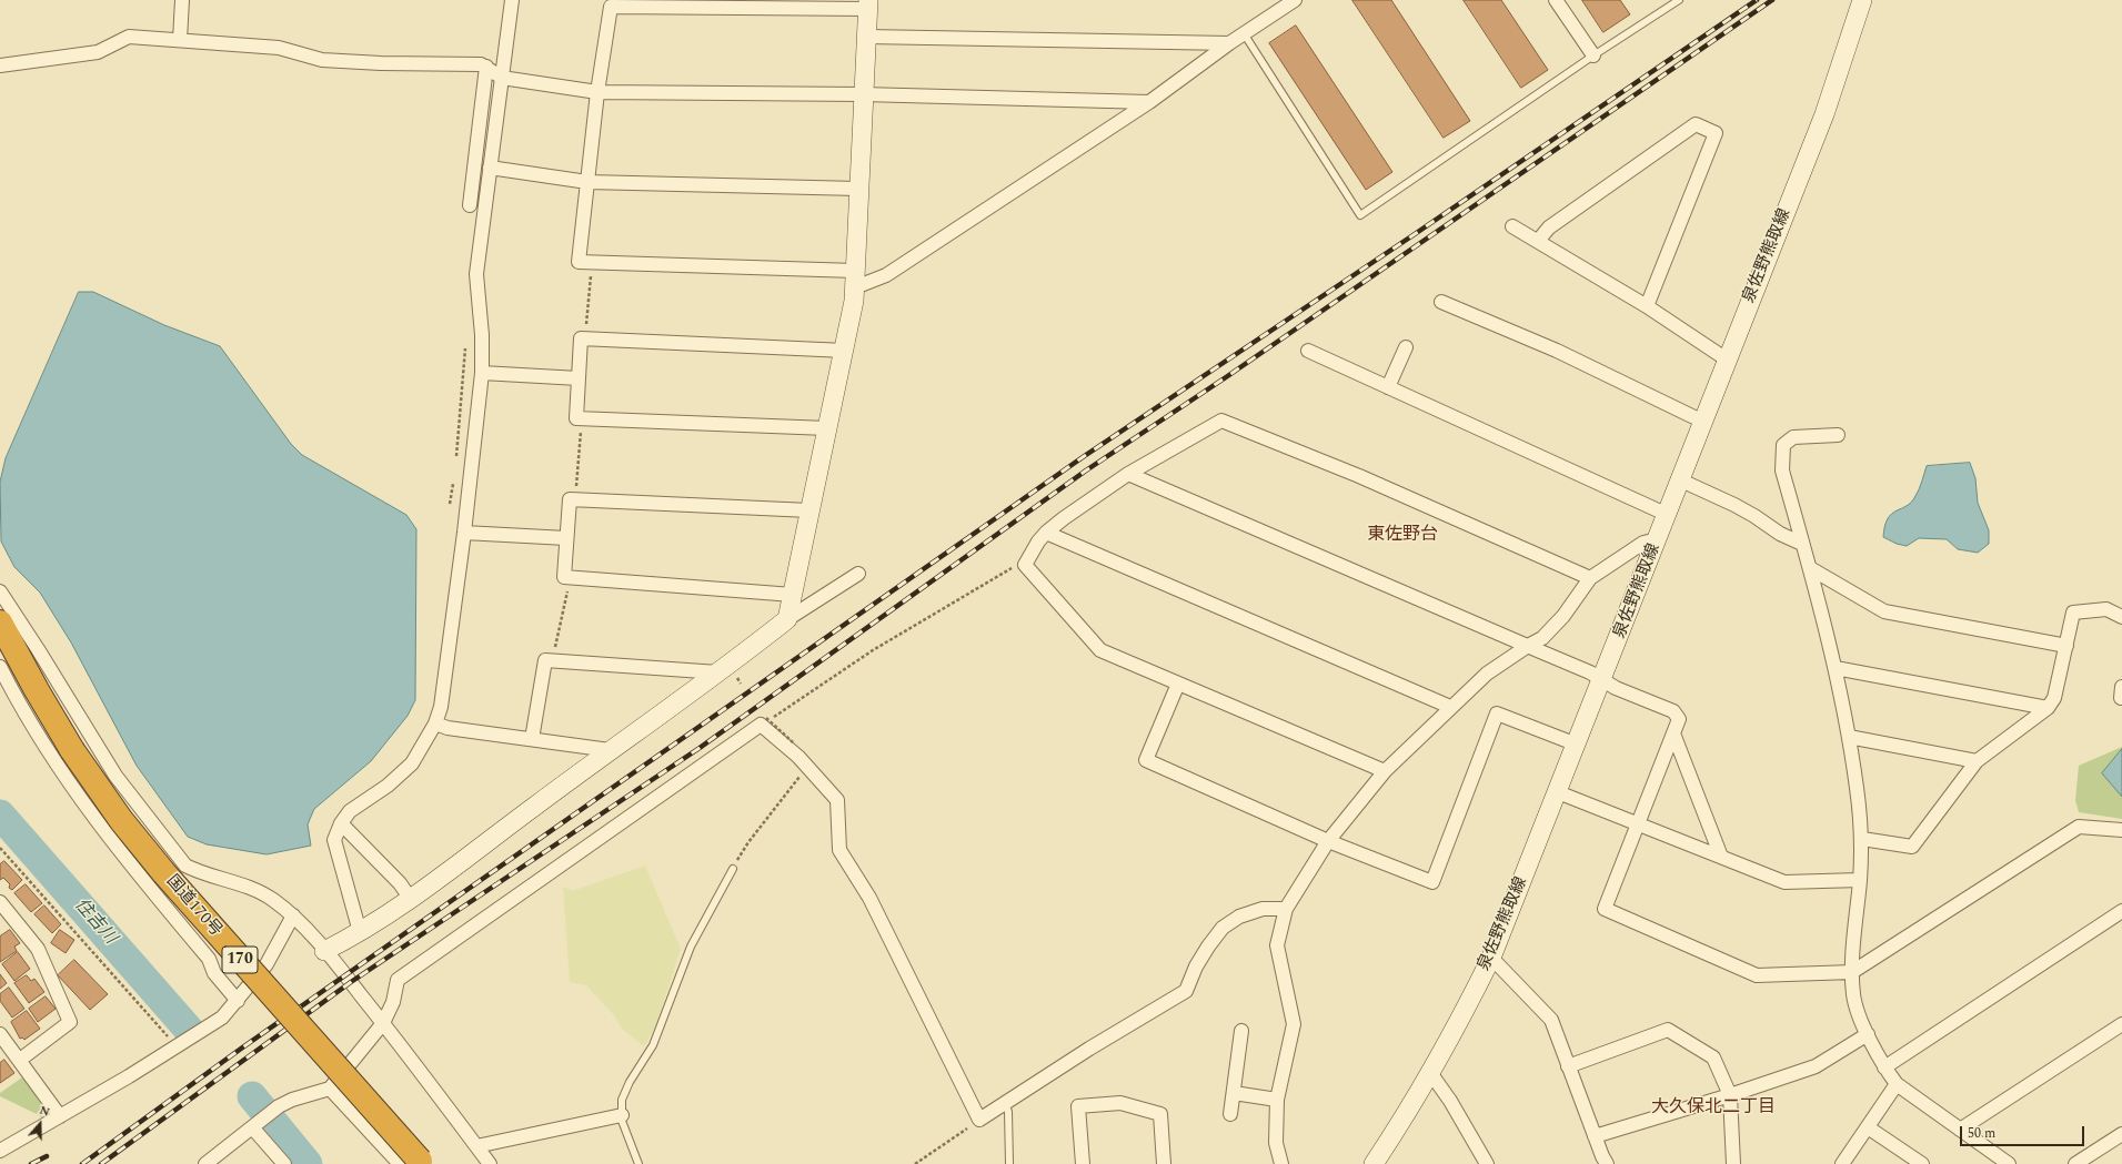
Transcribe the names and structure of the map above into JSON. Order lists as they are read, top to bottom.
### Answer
{
  "streets": {
    "highway": ["国道170号", "170"],
    "main road": ["泉佐野熊取線"]
  },
  "districts": ["東佐野台", "大久保北二丁目"],
  "water": ["住吉川"],
  "scale_bar": "50 m",
  "north": "top"
}
